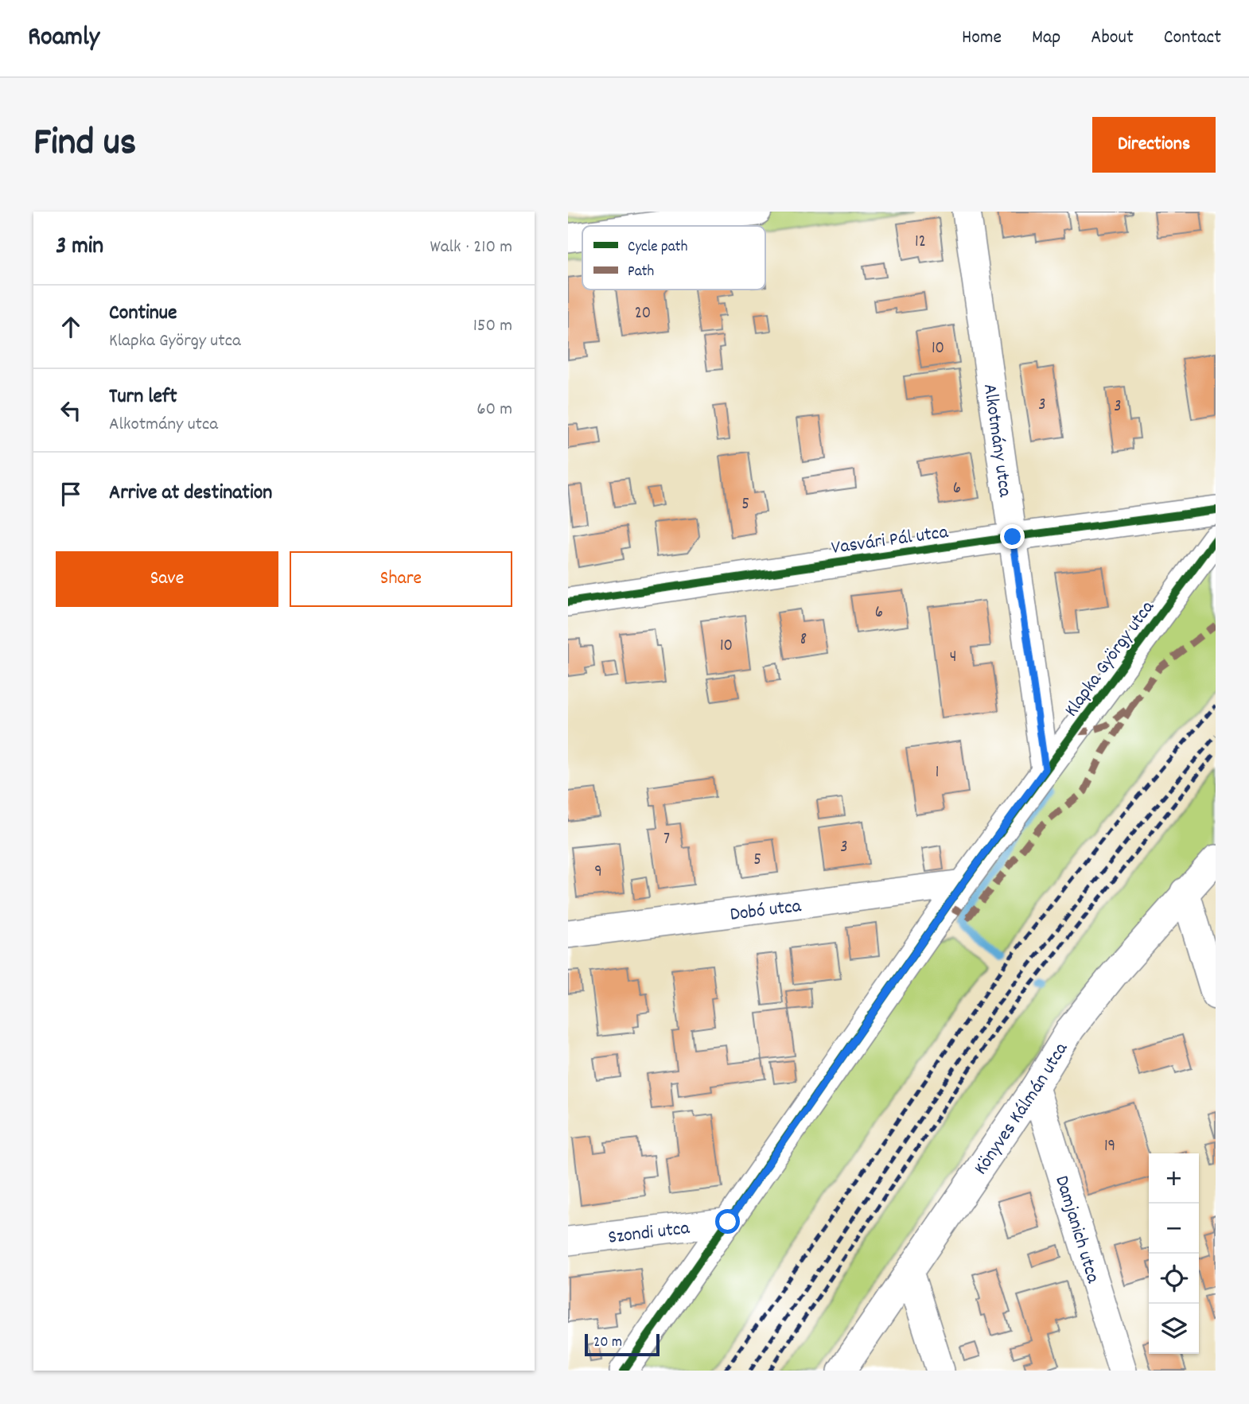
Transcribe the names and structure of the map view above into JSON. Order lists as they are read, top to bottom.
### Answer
{
  "streets": {
    "street": [
      "Alkotmány utca",
      "Vasvári Pál utca",
      "Klapka György utca",
      "Dobó utca",
      "Könyves Kálmán utca",
      "Damjanich utca",
      "Szondi utca"
    ]
  },
  "crossings": [
    ["Alkotmány utca", "Vasvári Pál utca"],
    ["Alkotmány utca", "Klapka György utca"],
    ["Klapka György utca", "Dobó utca"],
    ["Klapka György utca", "Szondi utca"],
    ["Könyves Kálmán utca", "Damjanich utca"]
  ],
  "house_numbers": [
    "12",
    "20",
    "10",
    "3",
    "3",
    "6",
    "5",
    "6",
    "8",
    "10",
    "4",
    "1",
    "7",
    "3",
    "5",
    "9",
    "19"
  ],
  "legend": ["Cycle path", "Path"],
  "scale_bar": "20 m",
  "page": {
    "header": "Roamly",
    "nav": [
      "Home",
      "Map",
      "About",
      "Contact"
    ],
    "title": "Find us",
    "buttons": [
      "Directions",
      ["Save", "Share"]
    ],
    "heading": ["3 min", "Walk · 210 m"],
    "list": [
      ["Continue", "Klapka György utca", "150 m"],
      ["Turn left", "Alkotmány utca", "60 m"],
      "Arrive at destination"
    ],
    "map_buttons": ["+", "−"],
    "scale": "20 m"
  }
}
